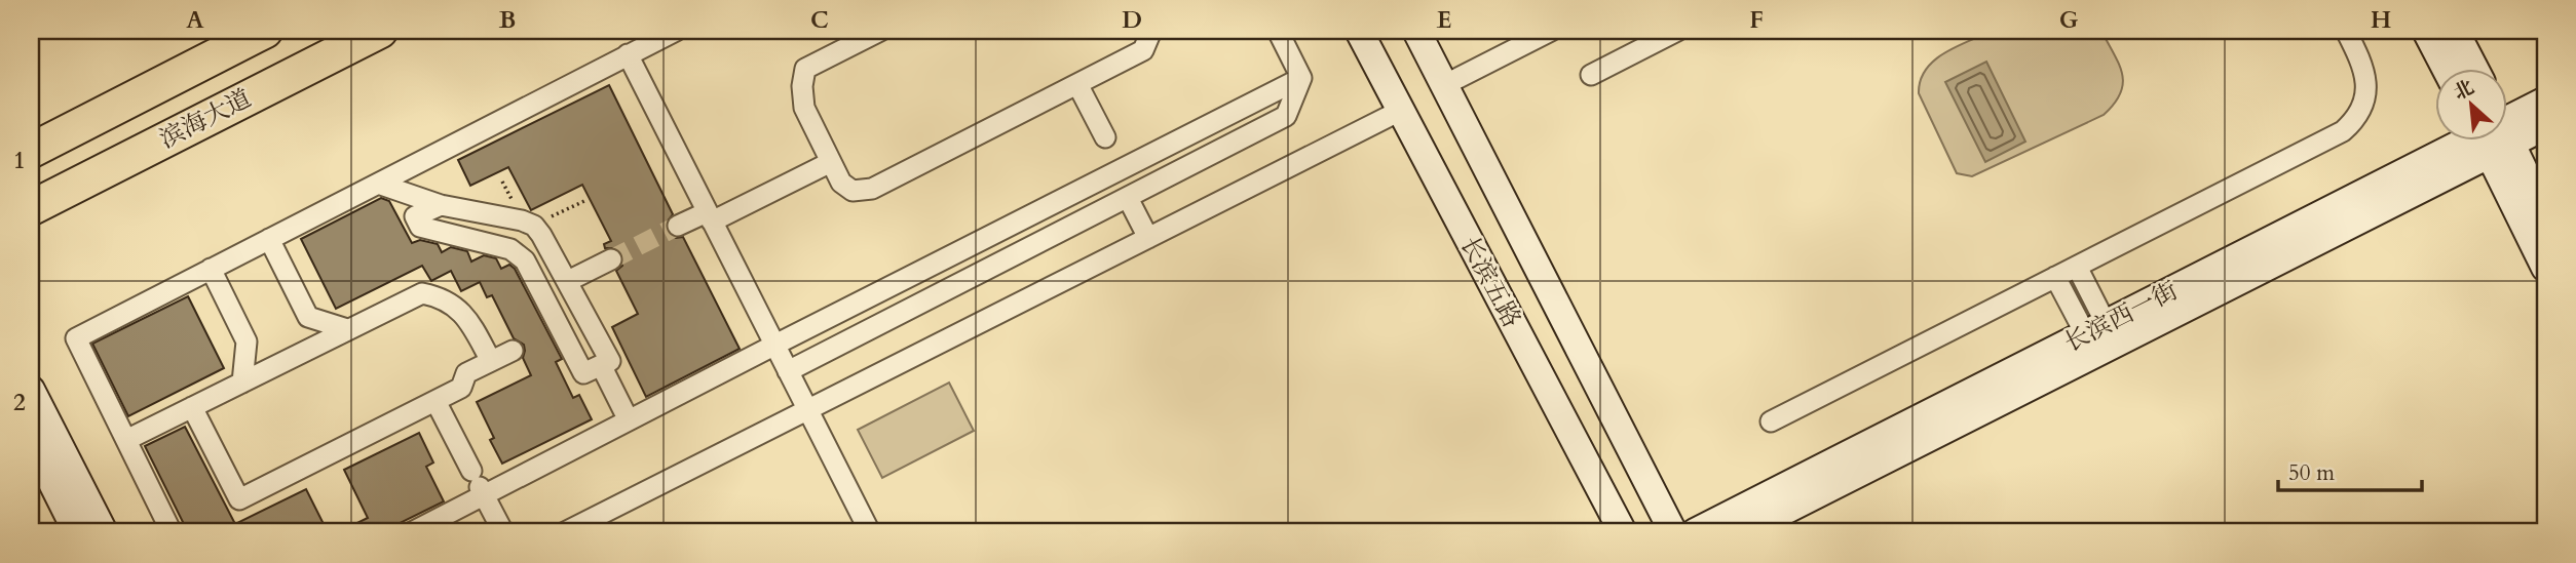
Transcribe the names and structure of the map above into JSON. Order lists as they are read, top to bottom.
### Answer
{
  "streets": {
    "highway": ["滨海大道"],
    "street": ["长滨五路", "长滨西一街"]
  },
  "scale_bar": "50 m",
  "north": "top left",
  "grid": {
    "columns": [
      "A",
      "B",
      "C",
      "D",
      "E",
      "F",
      "G",
      "H"
    ],
    "rows": ["1", "2"]
  }
}
